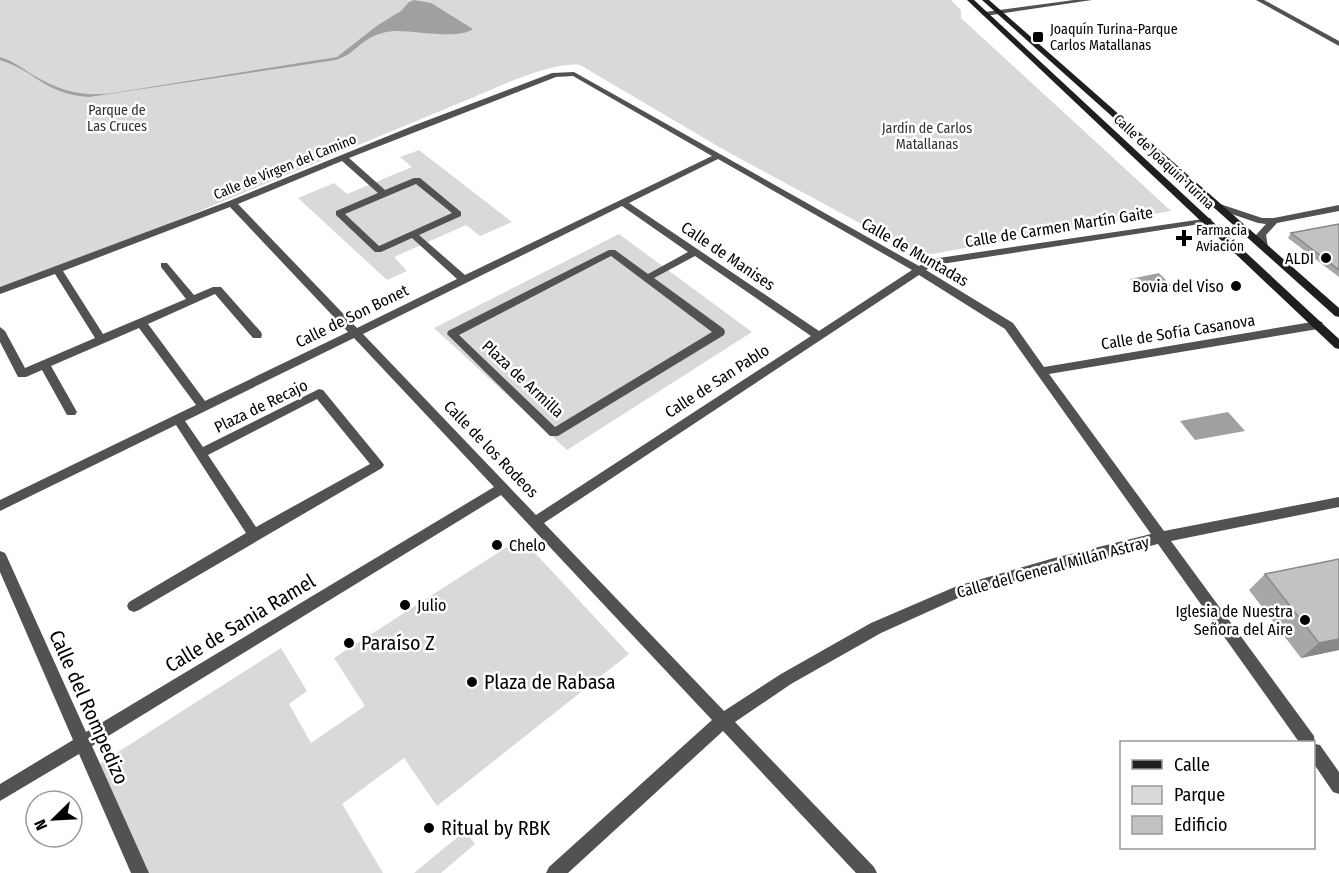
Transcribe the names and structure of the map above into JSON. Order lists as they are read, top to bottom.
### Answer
{
  "streets": {
    "main road": ["Calle de Joaquín Turina"],
    "street": [
      "Calle de Virgen del Camino",
      "Calle de Carmen Martín Gaite",
      "Calle de Muntadas",
      "Calle de Manises",
      "Calle de Son Bonet",
      "Calle de Sofía Casanova",
      "Plaza de Armilla",
      "Calle de San Pablo",
      "Plaza de Recajo",
      "Calle de los Rodeos",
      "Calle del General Millán Astray",
      "Calle de Sania Ramel",
      "Calle del Rompedizo"
    ]
  },
  "crossings": [
    ["Calle de Joaquín Turina", "Calle de Carmen Martín Gaite"],
    ["Calle de Joaquín Turina", "Calle de Sofía Casanova"],
    ["Calle de Virgen del Camino", "Calle de Muntadas"],
    ["Calle de Virgen del Camino", "Calle de los Rodeos"],
    ["Calle de Carmen Martín Gaite", "Calle de Muntadas"],
    ["Calle de Carmen Martín Gaite", "Calle de San Pablo"],
    ["Calle de Muntadas", "Calle de Son Bonet"],
    ["Calle de Muntadas", "Calle de Sofía Casanova"],
    ["Calle de Muntadas", "Calle de San Pablo"],
    ["Calle de Muntadas", "Calle del General Millán Astray"],
    ["Calle de Manises", "Calle de Son Bonet"],
    ["Calle de Manises", "Calle de San Pablo"],
    ["Calle de Son Bonet", "Plaza de Recajo"],
    ["Calle de Son Bonet", "Calle de los Rodeos"],
    ["Calle de San Pablo", "Calle de los Rodeos"],
    ["Calle de los Rodeos", "Calle del General Millán Astray"],
    ["Calle de los Rodeos", "Calle de Sania Ramel"],
    ["Calle de Sania Ramel", "Calle del Rompedizo"]
  ],
  "parks": ["Parque de Las Cruces", "Jardín de Carlos Matallanas"],
  "places": {
    "transit": ["Joaquín Turina-Parque Carlos Matallanas"],
    "health": ["Farmacia Aviación"],
    "other": [
      "ALDI",
      "Bovia del Viso",
      "Chelo",
      "Julio",
      "Iglesia de Nuestra Señora del Aire",
      "Paraíso Z",
      "Plaza de Rabasa",
      "Ritual by RBK"
    ]
  },
  "legend": ["Calle", "Parque", "Edificio"],
  "north": "bottom left"
}
